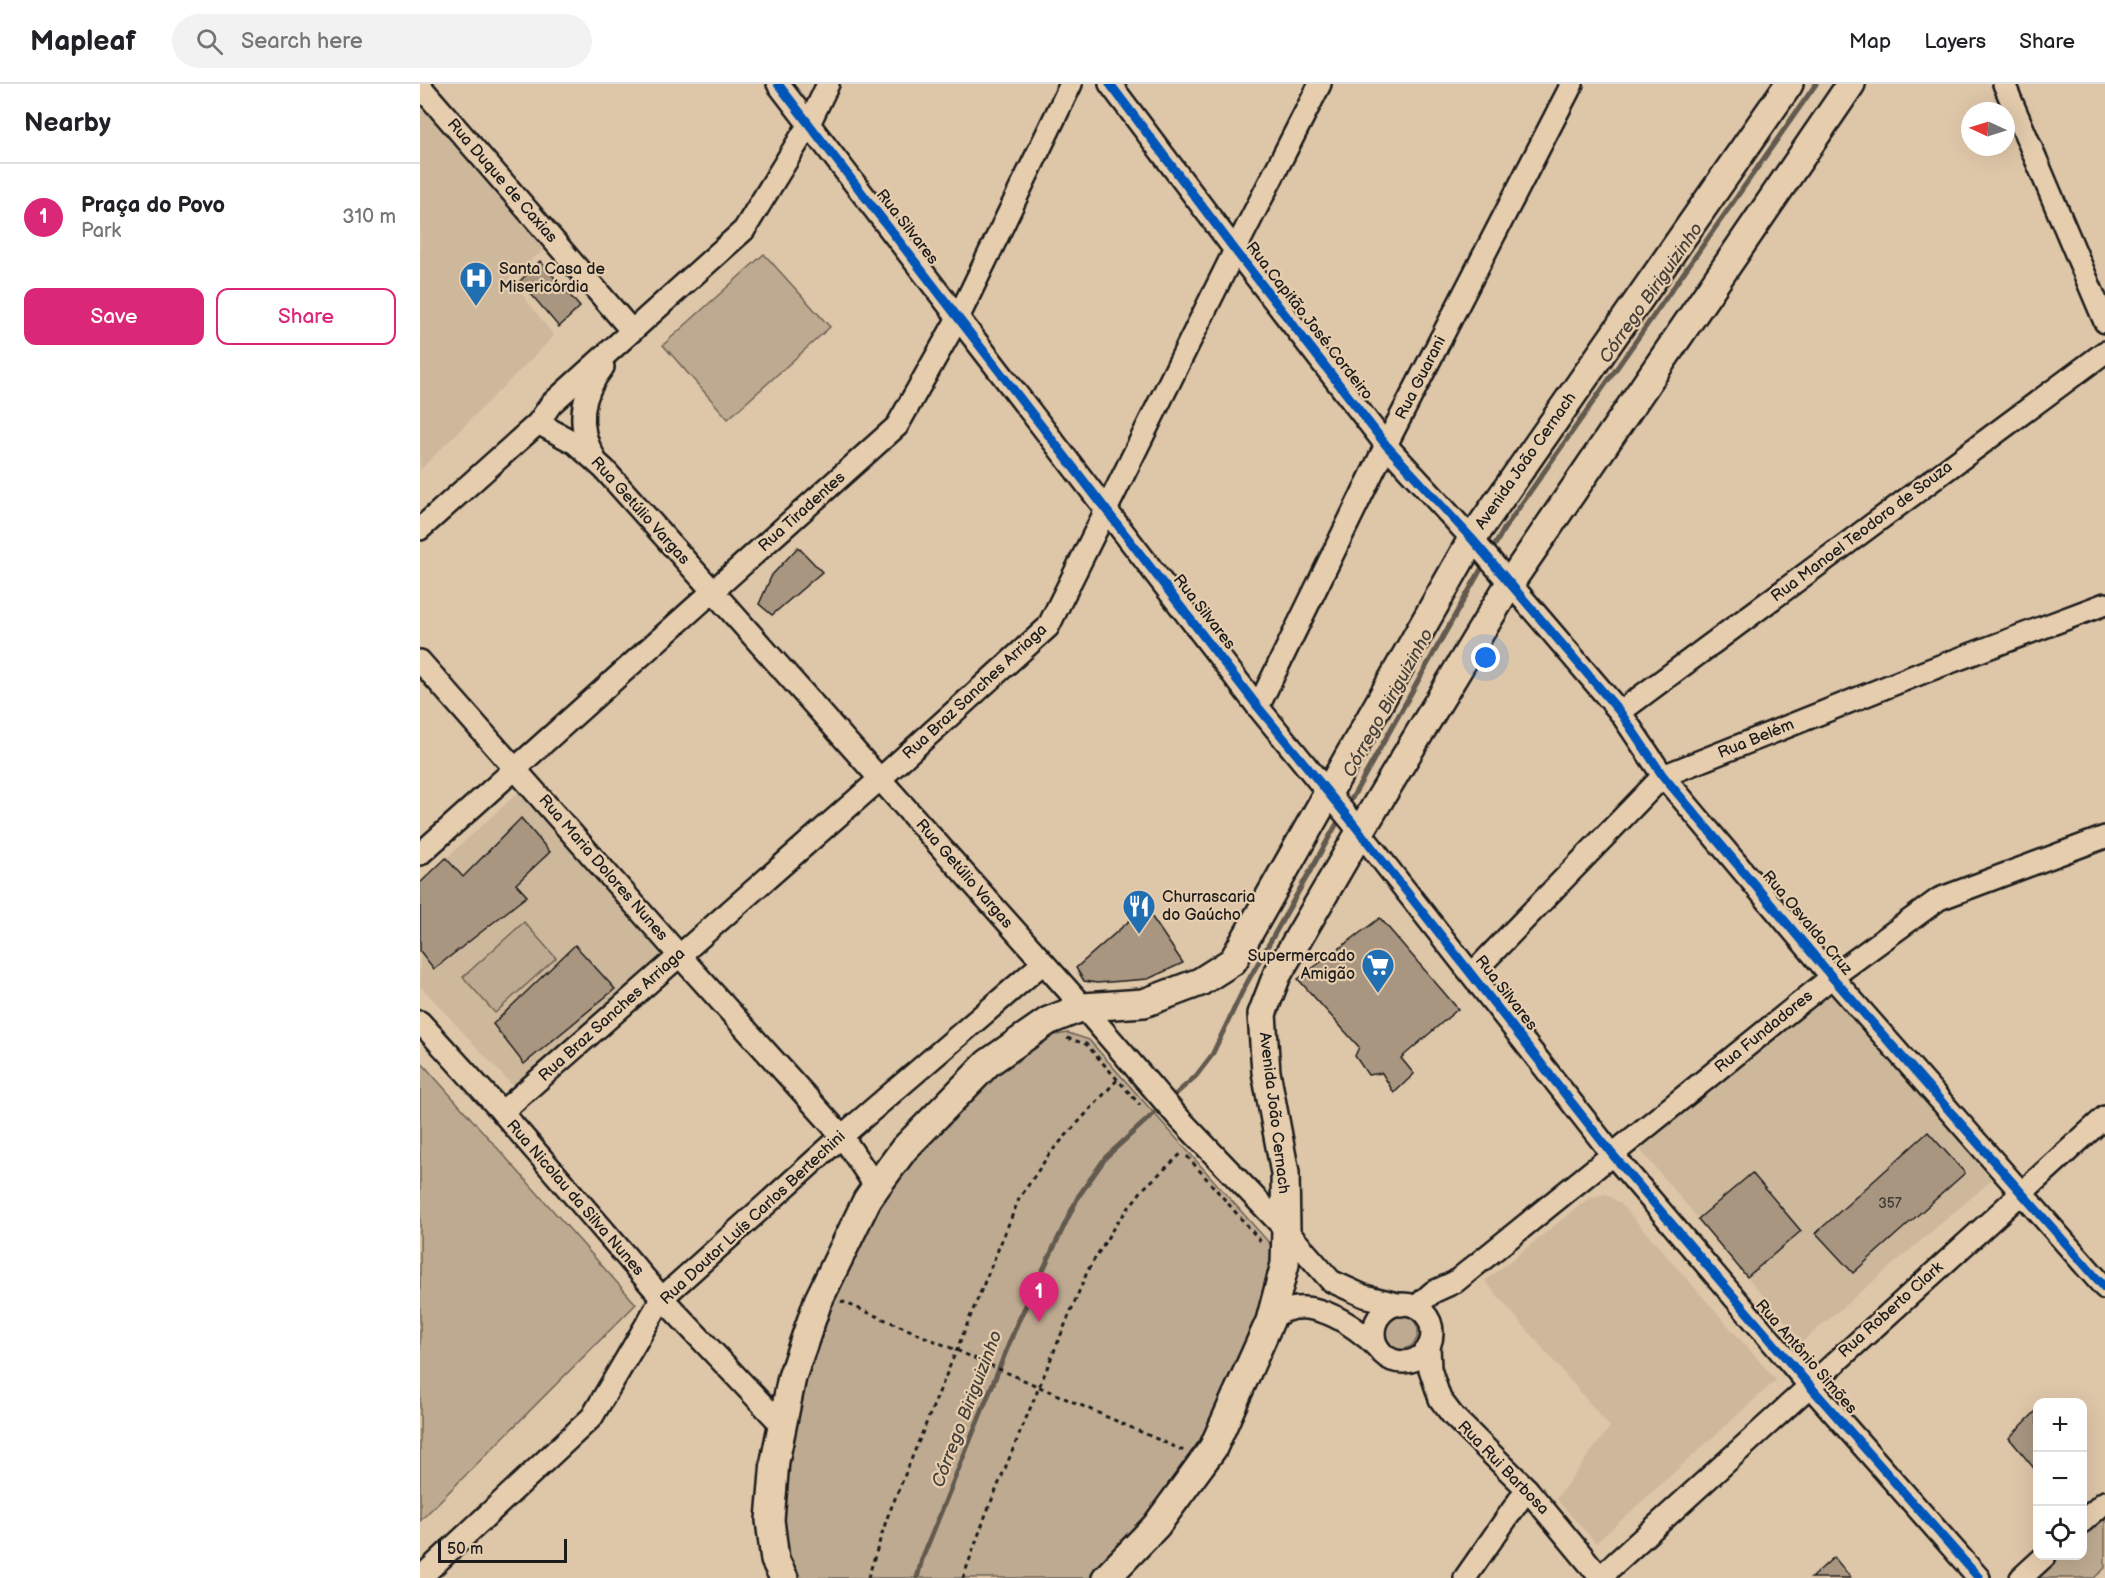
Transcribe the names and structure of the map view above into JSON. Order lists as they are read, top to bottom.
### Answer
{
  "streets": {
    "main road": ["Avenida João Cernach"],
    "street": [
      "Rua Duque de Caxias",
      "Rua Silvares",
      "Rua Capitão José Cordeiro",
      "Rua Guarani",
      "Rua Getúlio Vargas",
      "Rua Tiradentes",
      "Rua Manoel Teodoro de Souza",
      "Rua Braz Sanches Arriaga",
      "Rua Belém",
      "Rua Maria Dolores Nunes",
      "Rua Osvaldo Cruz",
      "Rua Fundadores",
      "Rua Nicolau da Silva Nunes",
      "Rua Doutor Luís Carlos Bertechini",
      "Rua Roberto Clark",
      "Rua Antônio Simões",
      "Rua Rui Barbosa"
    ]
  },
  "crossings": [
    ["Rua Silvares", "Rua Guarani"],
    ["Rua Silvares", "Avenida João Cernach"],
    ["Rua Silvares", "Rua Tiradentes"],
    ["Rua Silvares", "Rua Braz Sanches Arriaga"],
    ["Rua Silvares", "Rua Belém"],
    ["Rua Silvares", "Rua Fundadores"],
    ["Rua Silvares", "Rua Antônio Simões"],
    ["Rua Capitão José Cordeiro", "Rua Guarani"],
    ["Rua Capitão José Cordeiro", "Avenida João Cernach"],
    ["Rua Capitão José Cordeiro", "Rua Braz Sanches Arriaga"],
    ["Rua Capitão José Cordeiro", "Rua Osvaldo Cruz"],
    ["Avenida João Cernach", "Rua Getúlio Vargas"],
    ["Avenida João Cernach", "Rua Maria Dolores Nunes"],
    ["Avenida João Cernach", "Rua Osvaldo Cruz"],
    ["Avenida João Cernach", "Rua Nicolau da Silva Nunes"],
    ["Rua Getúlio Vargas", "Rua Tiradentes"],
    ["Rua Getúlio Vargas", "Rua Braz Sanches Arriaga"],
    ["Rua Getúlio Vargas", "Rua Fundadores"],
    ["Rua Getúlio Vargas", "Rua Doutor Luís Carlos Bertechini"],
    ["Rua Getúlio Vargas", "Rua Rui Barbosa"],
    ["Rua Tiradentes", "Rua Maria Dolores Nunes"],
    ["Rua Manoel Teodoro de Souza", "Rua Osvaldo Cruz"],
    ["Rua Braz Sanches Arriaga", "Rua Maria Dolores Nunes"],
    ["Rua Braz Sanches Arriaga", "Rua Nicolau da Silva Nunes"],
    ["Rua Belém", "Rua Osvaldo Cruz"],
    ["Rua Maria Dolores Nunes", "Rua Doutor Luís Carlos Bertechini"],
    ["Rua Osvaldo Cruz", "Rua Fundadores"],
    ["Rua Osvaldo Cruz", "Rua Roberto Clark"],
    ["Rua Fundadores", "Rua Antônio Simões"],
    ["Rua Fundadores", "Rua Rui Barbosa"],
    ["Rua Nicolau da Silva Nunes", "Rua Doutor Luís Carlos Bertechini"],
    ["Rua Roberto Clark", "Rua Antônio Simões"],
    ["Rua Roberto Clark", "Rua Rui Barbosa"]
  ],
  "water": ["Córrego Biriguizinho"],
  "places": {
    "hospital": ["Santa Casa de Misericórdia"],
    "restaurant": ["Churrascaria do Gaúcho"],
    "supermarket": ["Supermercado Amigão"]
  },
  "house_numbers": ["357"],
  "scale_bar": "50 m",
  "north": "left",
  "page": {
    "header": "Mapleaf",
    "search": "Search here",
    "nav": ["Map", "Layers", "Share"],
    "heading": "Nearby",
    "list": [
      {
        "mark": "1",
        "name": "Praça do Povo",
        "note": "Park",
        "value": "310 m"
      }
    ],
    "buttons": ["Save", "Share"],
    "pins": "1",
    "map_buttons": ["+", "−"],
    "scale": "50 m"
  }
}
